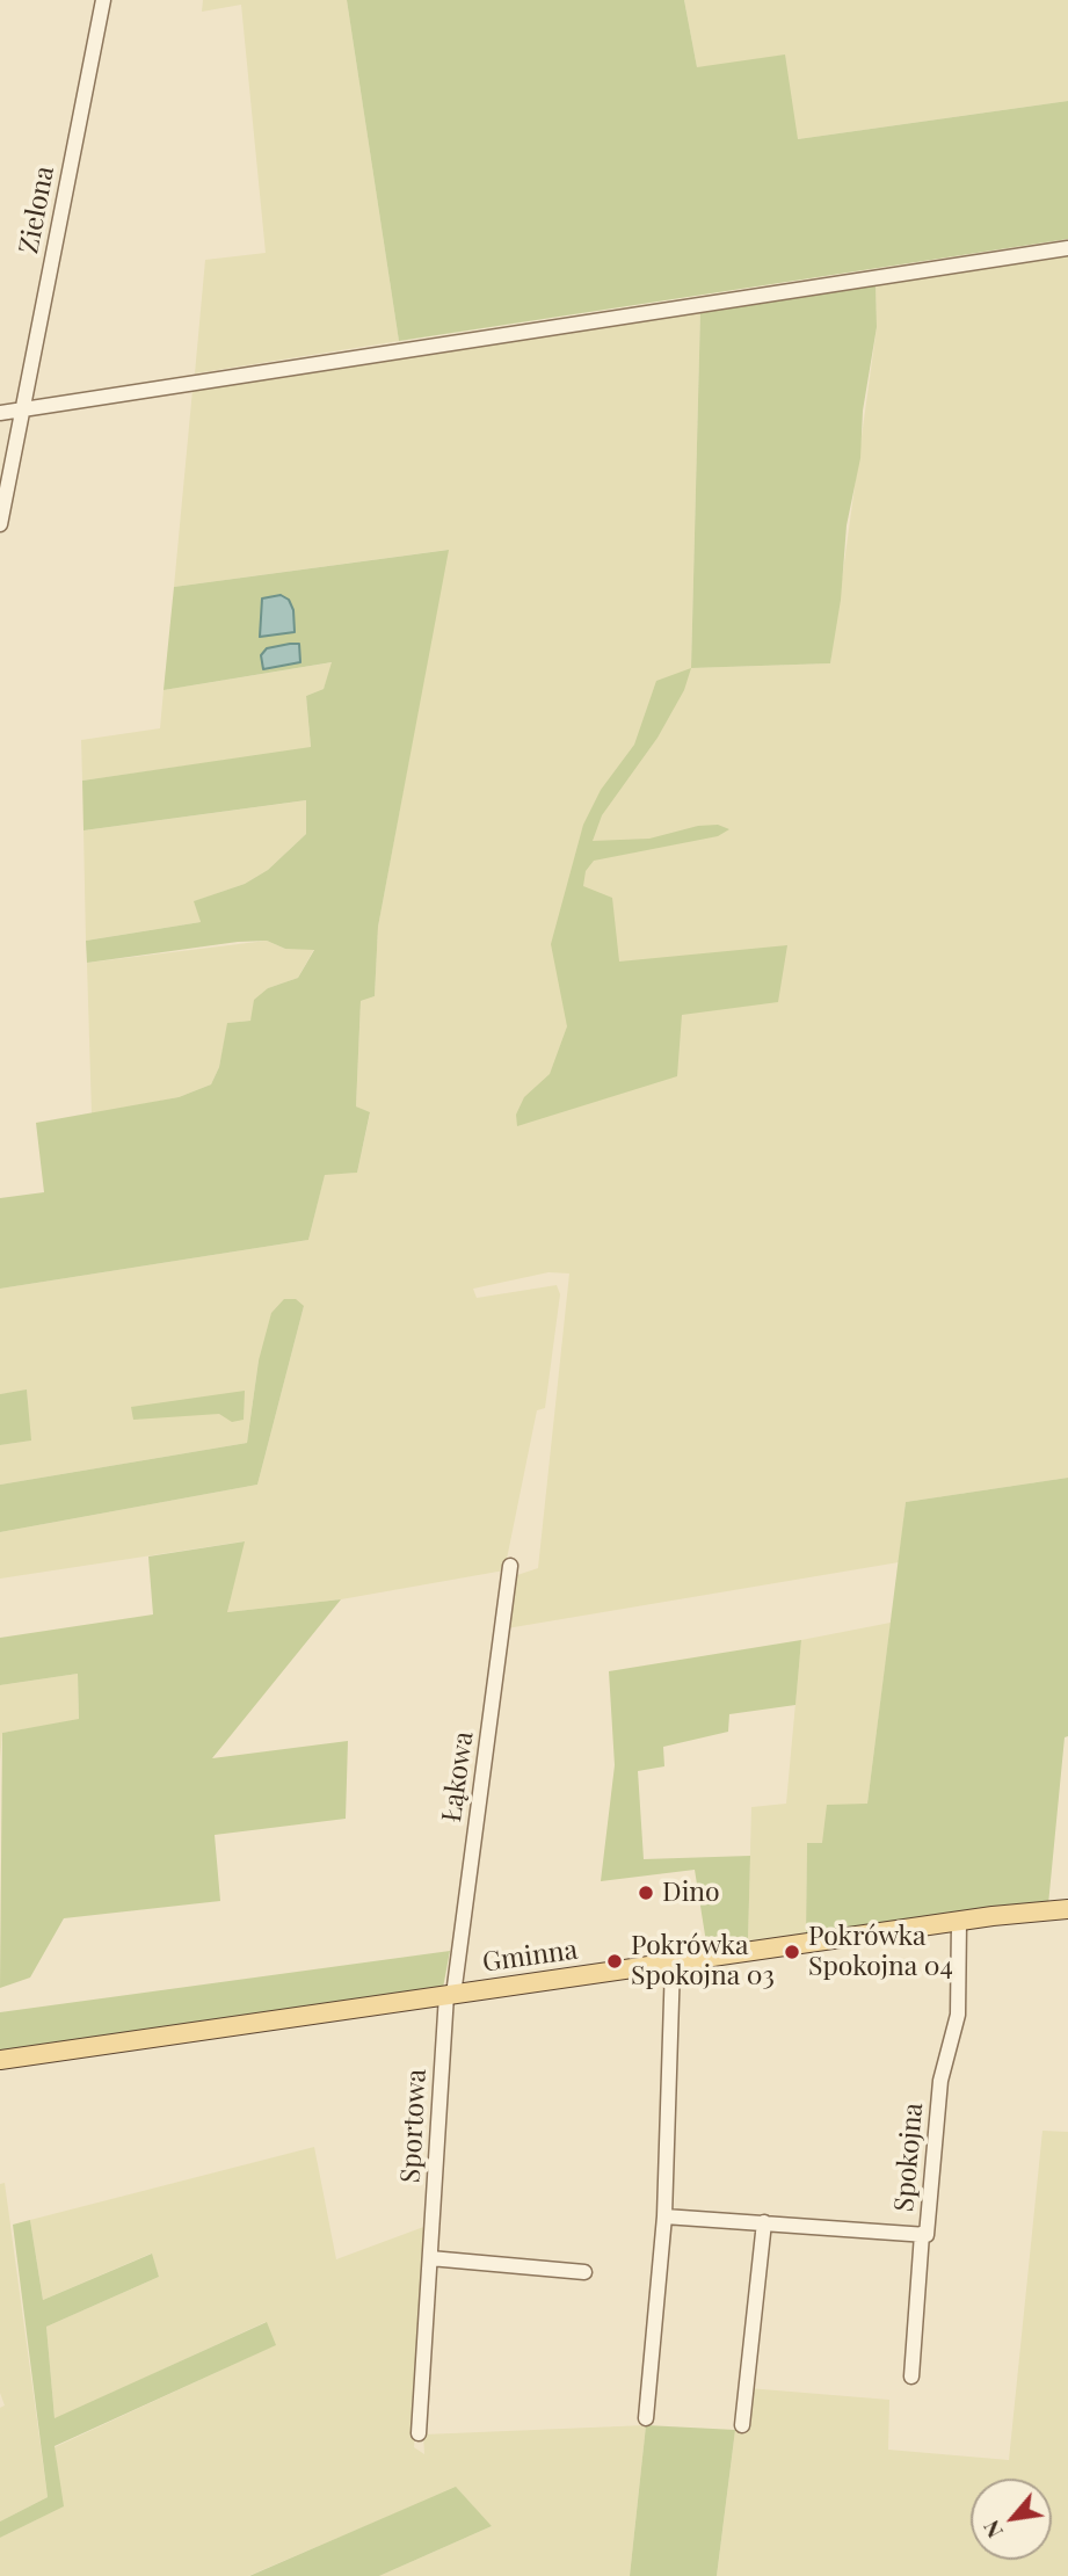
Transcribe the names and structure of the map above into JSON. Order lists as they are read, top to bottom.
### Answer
{
  "streets": {
    "main road": ["Gminna"],
    "street": [
      "Zielona",
      "Łąkowa",
      "Sportowa",
      "Spokojna"
    ]
  },
  "crossings": [
    ["Łąkowa", "Gminna"],
    ["Łąkowa", "Sportowa"],
    ["Gminna", "Sportowa"],
    ["Gminna", "Spokojna"]
  ],
  "places": ["Dino", "Pokrówka Spokojna 04", "Pokrówka Spokojna 03"],
  "north": "bottom left"
}
